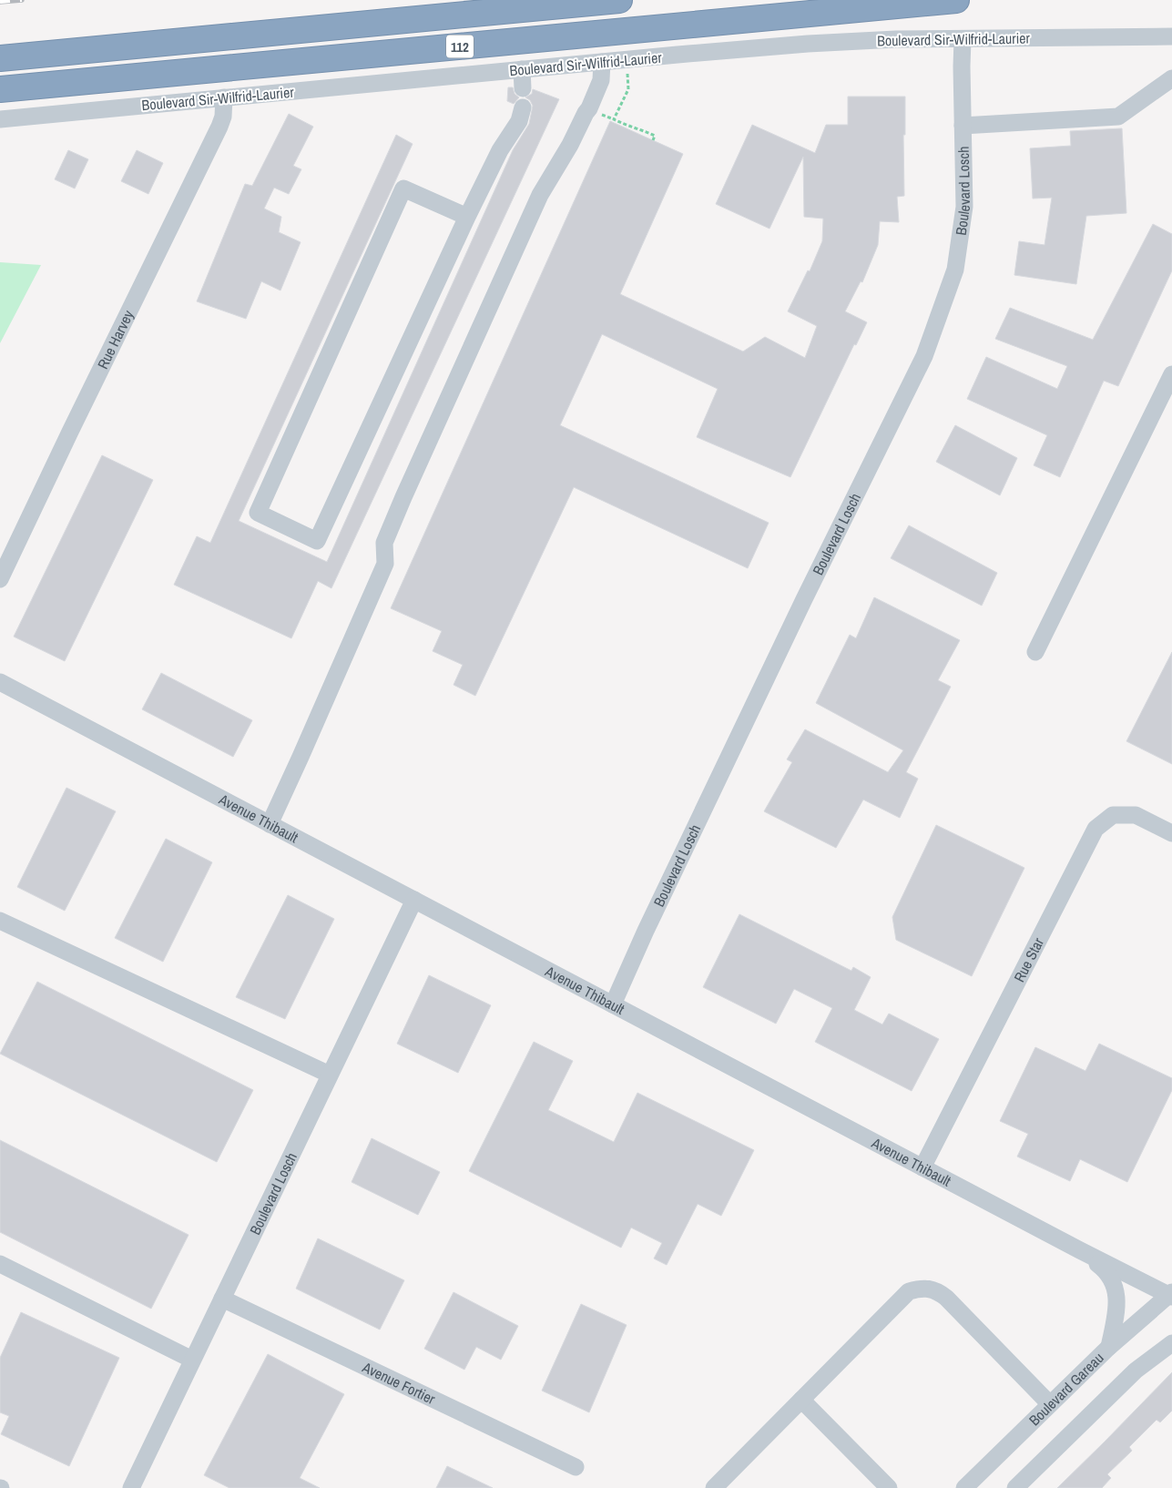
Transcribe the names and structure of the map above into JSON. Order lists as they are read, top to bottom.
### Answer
{
  "streets": {
    "highway": ["Boulevard Sir-Wilfrid-Laurier", "112"],
    "street": [
      "Boulevard Losch",
      "Rue Harvey",
      "Avenue Thibault",
      "Rue Star",
      "Avenue Fortier",
      "Boulevard Gareau"
    ]
  },
  "crossings": [
    ["Boulevard Sir-Wilfrid-Laurier", "Boulevard Losch"],
    ["Boulevard Sir-Wilfrid-Laurier", "Rue Harvey"],
    ["Boulevard Losch", "Avenue Thibault"],
    ["Boulevard Losch", "Avenue Fortier"],
    ["Avenue Thibault", "Rue Star"],
    ["Avenue Thibault", "Boulevard Gareau"]
  ]
}
